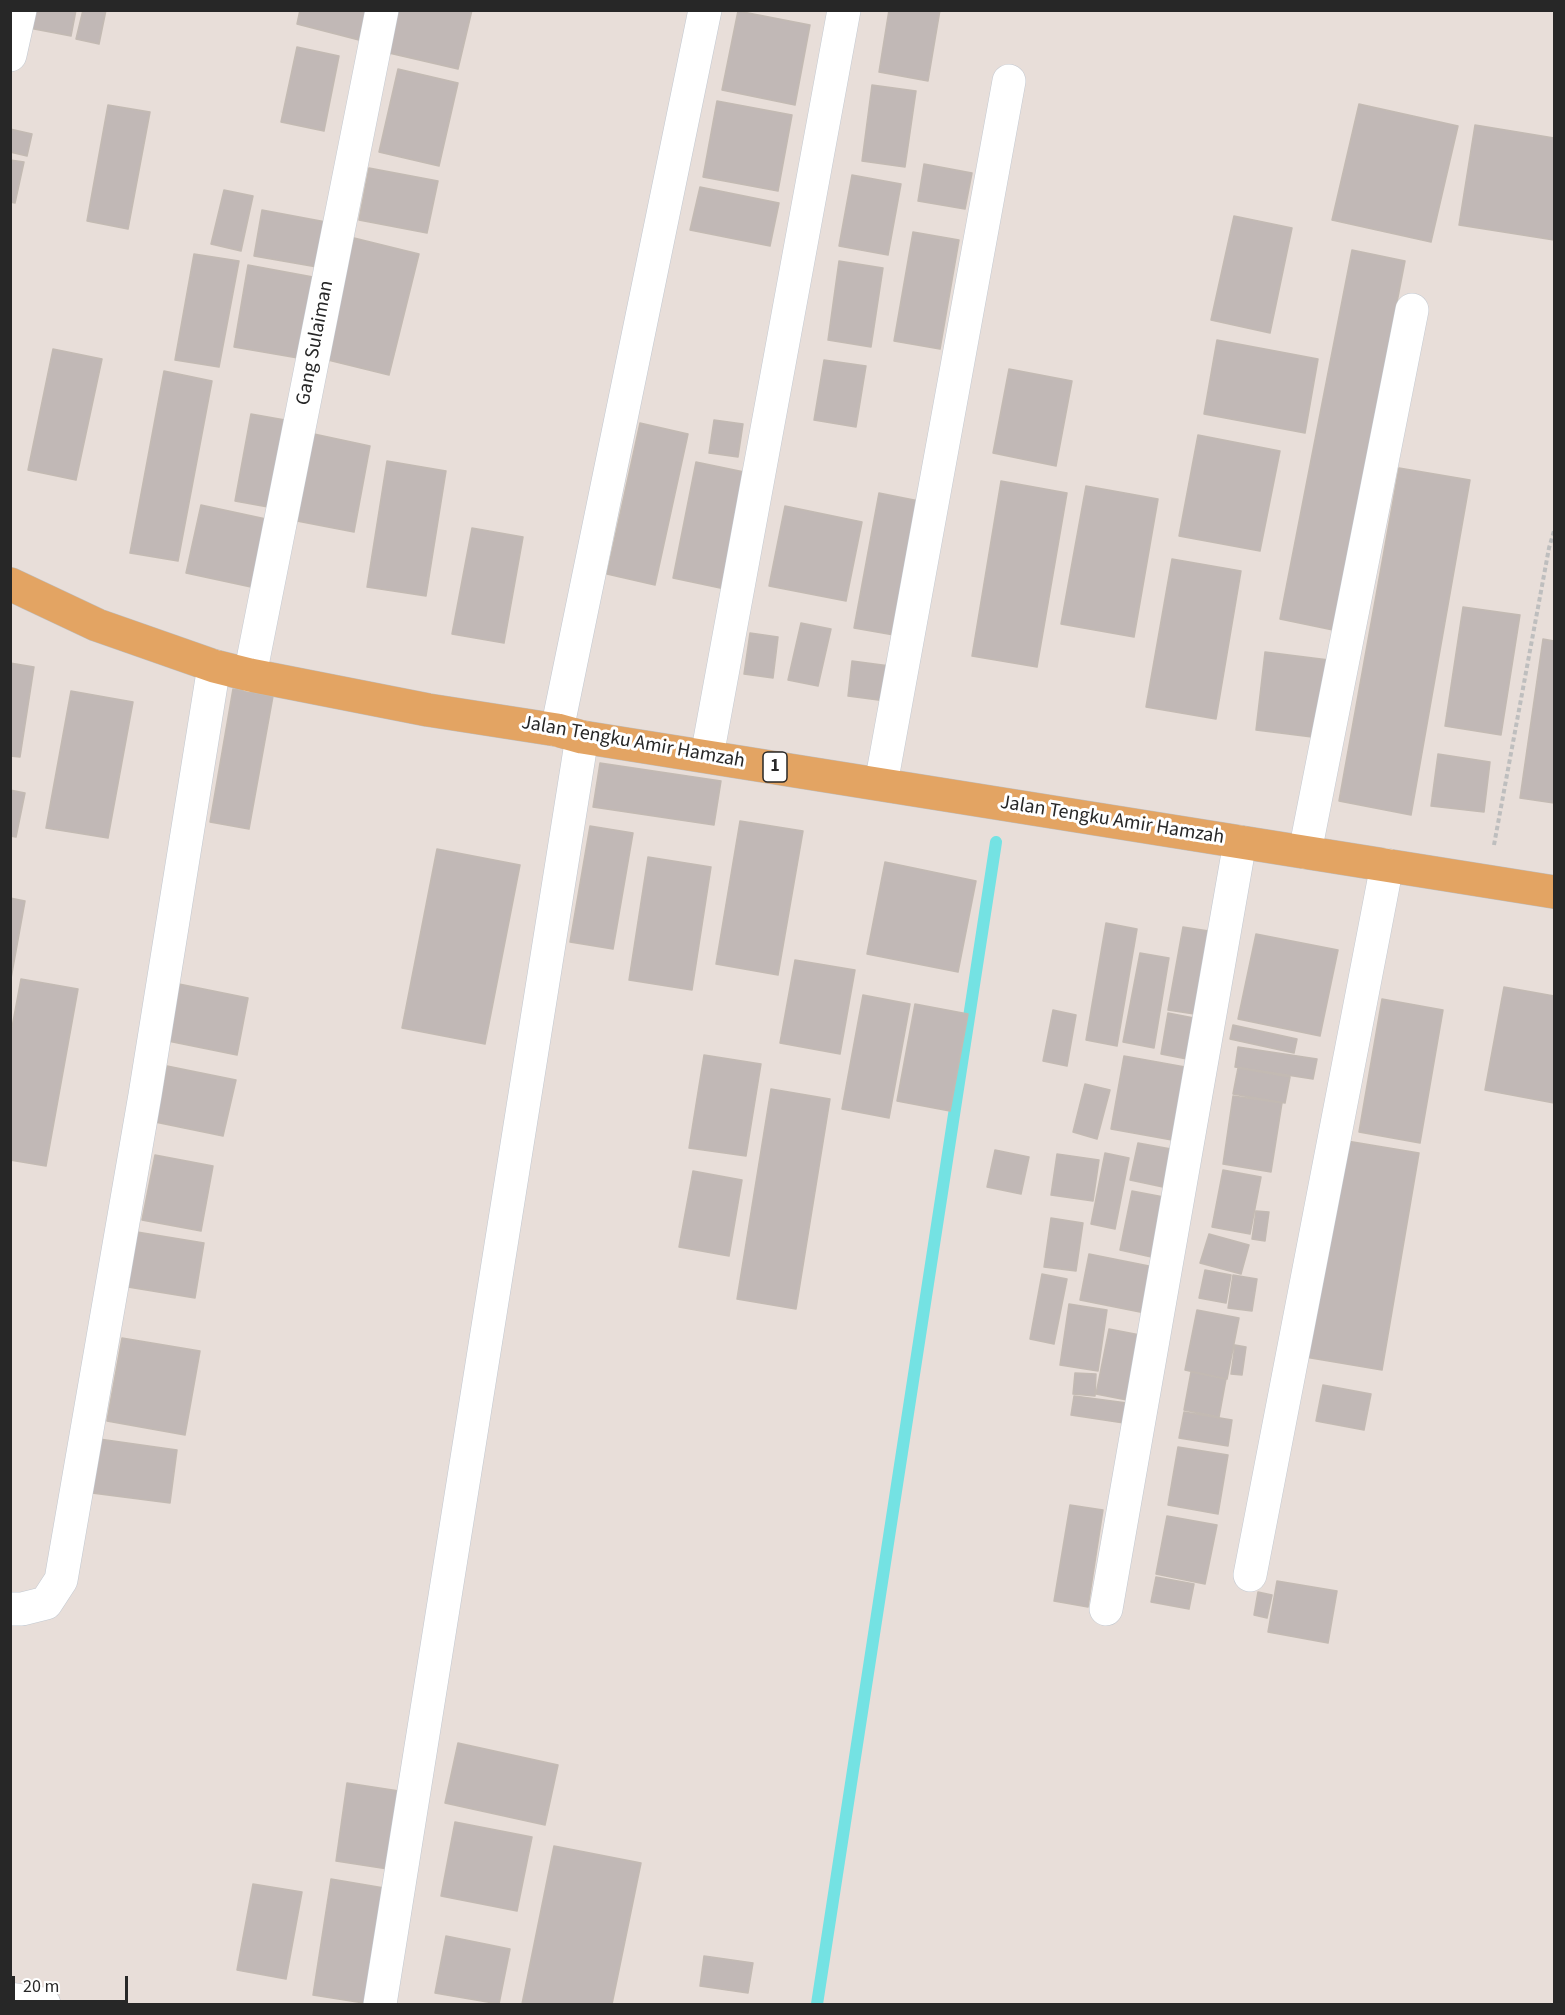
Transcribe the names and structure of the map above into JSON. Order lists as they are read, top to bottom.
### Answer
{
  "streets": {
    "main road": ["Jalan Tengku Amir Hamzah", "1"],
    "street": ["Gang Sulaiman"]
  },
  "crossings": [
    ["Gang Sulaiman", "Jalan Tengku Amir Hamzah"]
  ],
  "scale_bar": "20 m"
}
